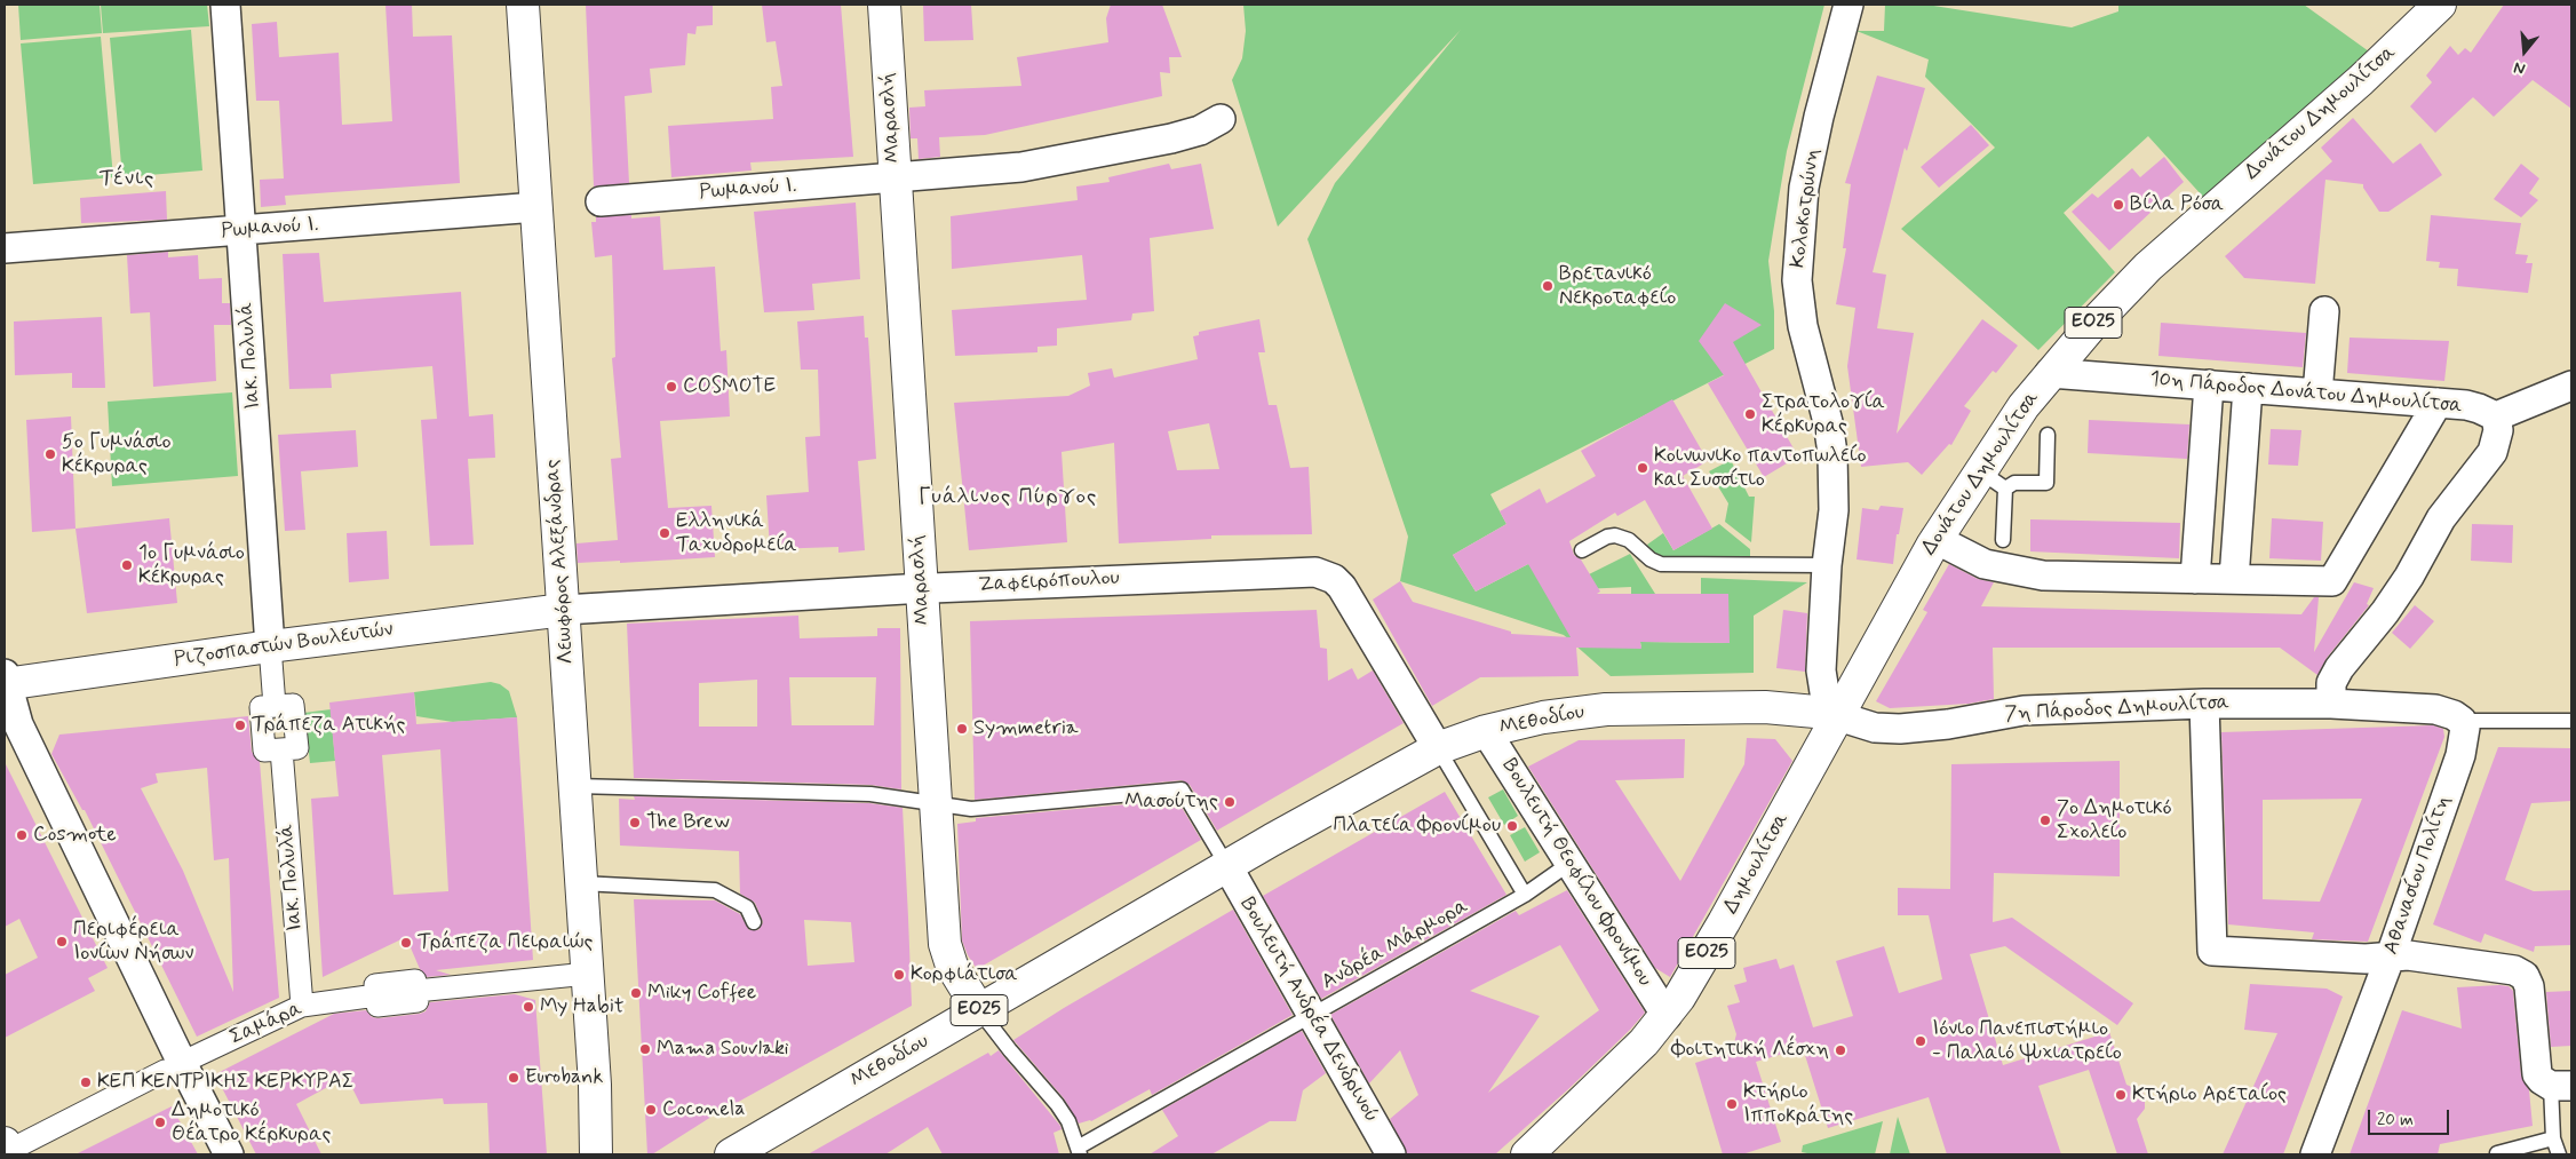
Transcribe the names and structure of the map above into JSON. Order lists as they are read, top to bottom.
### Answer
{
  "streets": {
    "main road": [
      "Δονάτου Δημουλίτσα",
      "Μαρασλή",
      "ΕΟ25",
      "Λεωφόρος Αλεξάνδρας",
      "Ριζοσπαστών Βουλευτών",
      "Μεθοδίου",
      "Δημουλίτσα"
    ],
    "street": [
      "Ρωμανού Ι.",
      "Κολοκοτρώνη",
      "Ιακ. Πολυλά",
      "10η Πάροδος Δονάτου Δημουλίτσα",
      "Ζαφειρόπουλου",
      "7η Πάροδος Δημουλίτσα",
      "Βουλευτή Θεοφίλου Φρονίμου",
      "Αθανασίου Πολίτη",
      "Βουλευτή Ανδρέα Δενδρινού",
      "Σαμάρα"
    ],
    "lane": ["Ανδρέα Μάρμορα"]
  },
  "crossings": [
    ["Δονάτου Δημουλίτσα", "Κολοκοτρώνη"],
    ["Δονάτου Δημουλίτσα", "10η Πάροδος Δονάτου Δημουλίτσα"],
    ["Δονάτου Δημουλίτσα", "7η Πάροδος Δημουλίτσα"],
    ["Δονάτου Δημουλίτσα", "Μεθοδίου"],
    ["Δονάτου Δημουλίτσα", "Δημουλίτσα"],
    ["Μαρασλή", "Ρωμανού Ι."],
    ["Μαρασλή", "Ζαφειρόπουλου"],
    ["Μαρασλή", "Μεθοδίου"],
    ["Ρωμανού Ι.", "Ιακ. Πολυλά"],
    ["Ρωμανού Ι.", "Λεωφόρος Αλεξάνδρας"],
    ["Κολοκοτρώνη", "7η Πάροδος Δημουλίτσα"],
    ["Κολοκοτρώνη", "Μεθοδίου"],
    ["Κολοκοτρώνη", "Δημουλίτσα"],
    ["Ιακ. Πολυλά", "Ριζοσπαστών Βουλευτών"],
    ["Ιακ. Πολυλά", "Σαμάρα"],
    ["Λεωφόρος Αλεξάνδρας", "Ζαφειρόπουλου"],
    ["Λεωφόρος Αλεξάνδρας", "Ριζοσπαστών Βουλευτών"],
    ["Λεωφόρος Αλεξάνδρας", "Σαμάρα"],
    ["Ζαφειρόπουλου", "Ριζοσπαστών Βουλευτών"],
    ["Ζαφειρόπουλου", "Μεθοδίου"],
    ["7η Πάροδος Δημουλίτσα", "Μεθοδίου"],
    ["7η Πάροδος Δημουλίτσα", "Δημουλίτσα"],
    ["Μεθοδίου", "Δημουλίτσα"],
    ["Μεθοδίου", "Βουλευτή Θεοφίλου Φρονίμου"],
    ["Μεθοδίου", "Βουλευτή Ανδρέα Δενδρινού"],
    ["Δημουλίτσα", "Βουλευτή Θεοφίλου Φρονίμου"],
    ["Βουλευτή Θεοφίλου Φρονίμου", "Ανδρέα Μάρμορα"],
    ["Ανδρέα Μάρμορα", "Βουλευτή Ανδρέα Δενδρινού"]
  ],
  "districts": ["Τένις", "Γυάλινος Πύργος"],
  "places": [
    "Βίλα Ρόσα",
    "Βρετανικό Νεκροταφείο",
    "COSMOTE",
    "Στρατολογία Κέρκυρας",
    "5ο Γυμνάσιο Κέκρυρας",
    "Κοινωνικο παντοπωλείο και Συσσίτιο",
    "Ελληνικά Ταχυδρομεία",
    "1ο Γυμνάσιο Κέκρυρας",
    "Τράπεζα Ατικής",
    "Symmetria",
    "Μασούτης",
    "7ο Δημοτικό Σχολείο",
    "The Brew",
    "Πλατεία Φρονίμου",
    "Cosmote",
    "Περιφέρεια Ιονίων Νήσων",
    "Τράπεζα Πειραιώς",
    "Κορφιάτισα",
    "Miky Coffee",
    "My Habit",
    "Ιόνιο Πανεπιστήμιο - Παλαιό Ψυχιατρείο",
    "Mama Souvlaki",
    "Φοιτητική Λέσχη",
    "Eurobank",
    "ΚΕΠ ΚΕΝΤΡΙΚΗΣ ΚΕΡΚΥΡΑΣ",
    "Κτήριο Αρεταίος",
    "Κτήριο Ιπποκράτης",
    "Coconela",
    "Δημοτικό Θέατρο Κέρκυρας"
  ],
  "scale_bar": "20 m",
  "north": "bottom"
}
